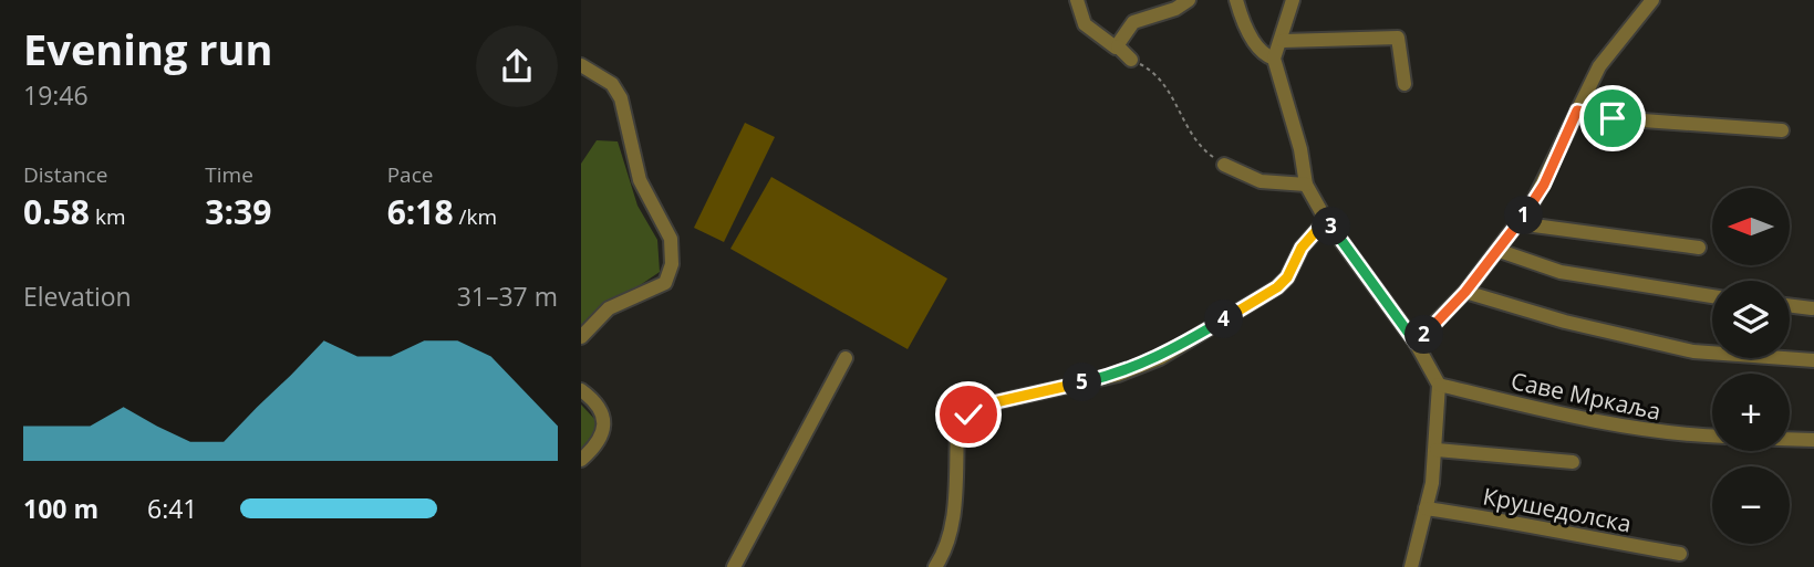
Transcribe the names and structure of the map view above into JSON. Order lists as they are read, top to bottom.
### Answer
{
  "streets": {
    "street": ["Саве Мркаља", "Крушедолска"]
  },
  "north": "left",
  "page": {
    "heading": ["Evening run", "19:46"],
    "stats": [
      ["Distance", "0.58 km"],
      ["Time", "3:39"],
      ["Pace", "6:18 /km"]
    ],
    "map_buttons": ["+", "−"],
    "pins": [
      "1",
      "3",
      "4",
      "2",
      "5"
    ],
    "chart": ["Elevation", "31–37 m"],
    "list": [
      {
        "name": "100 m",
        "note": "6:41"
      }
    ]
  }
}
